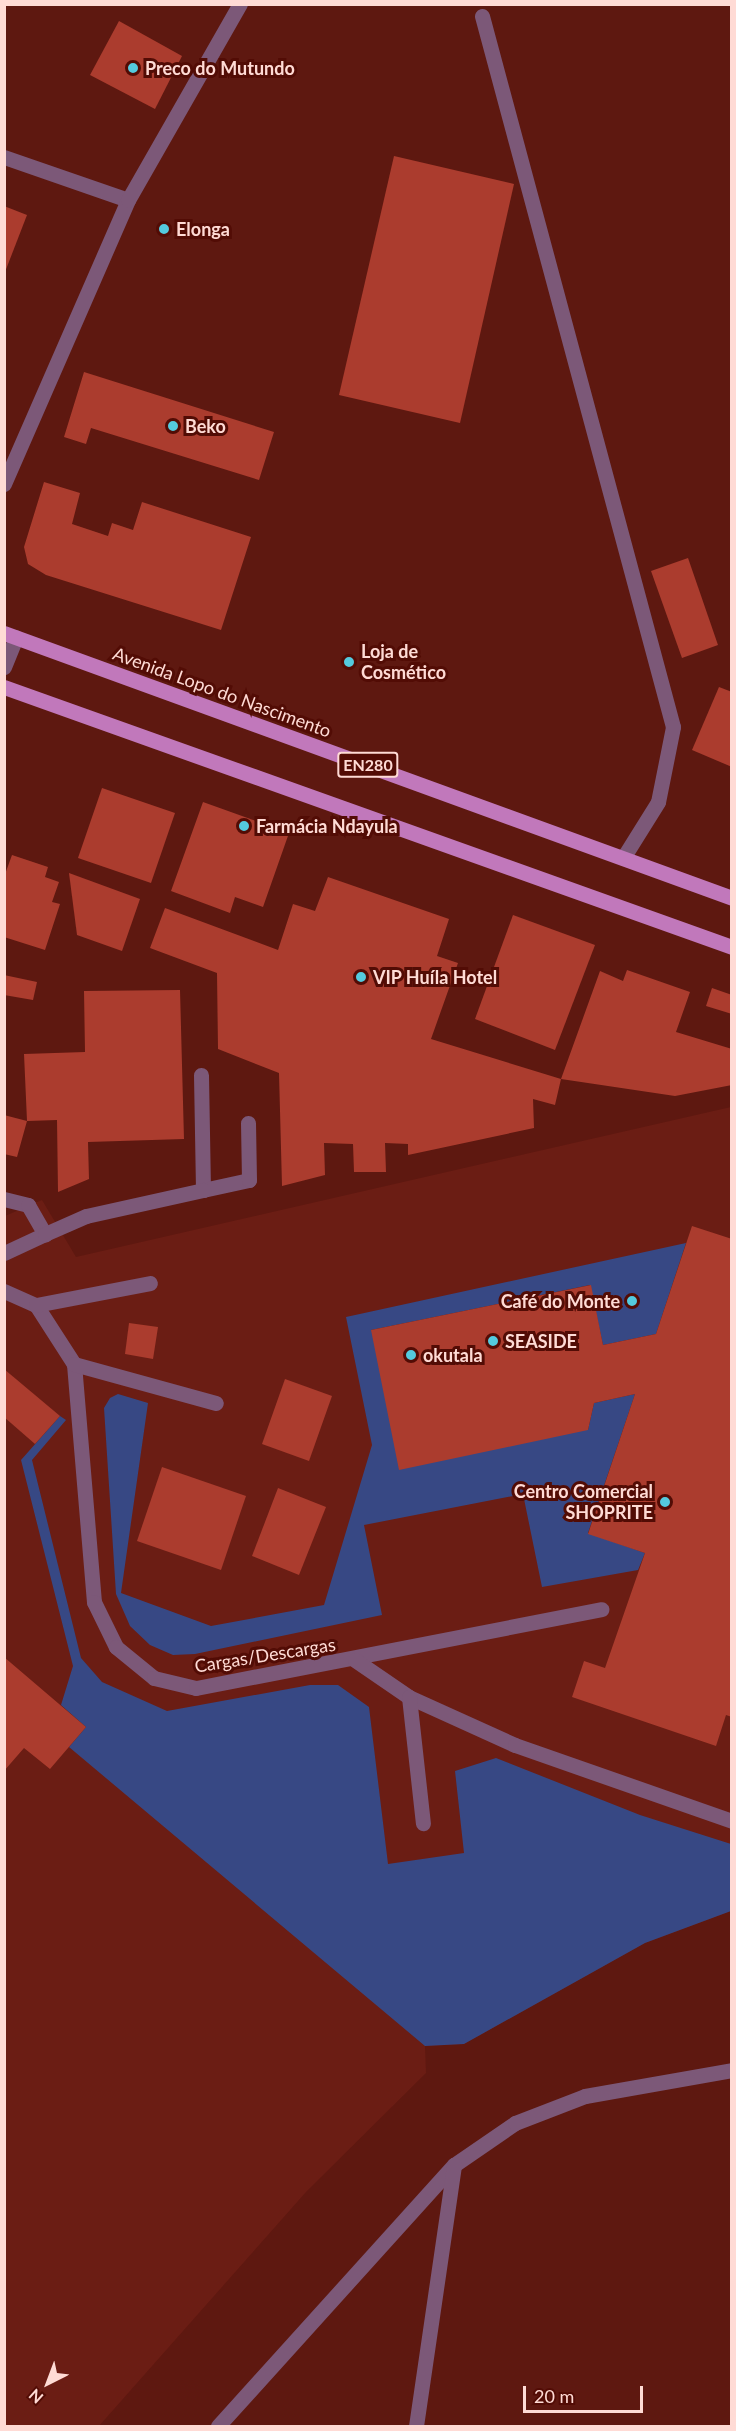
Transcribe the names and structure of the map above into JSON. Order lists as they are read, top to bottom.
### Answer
{
  "streets": {
    "main road": ["Avenida Lopo do Nascimento", "EN280"],
    "street": ["Cargas/Descargas"]
  },
  "places": [
    "Preco do Mutundo",
    "Elonga",
    "Beko",
    "Loja de Cosmético",
    "Farmácia Ndayula",
    "VIP Huíla Hotel",
    "Café do Monte",
    "SEASIDE",
    "okutala",
    "Centro Comercial SHOPRITE"
  ],
  "scale_bar": "20 m",
  "north": "bottom left"
}
